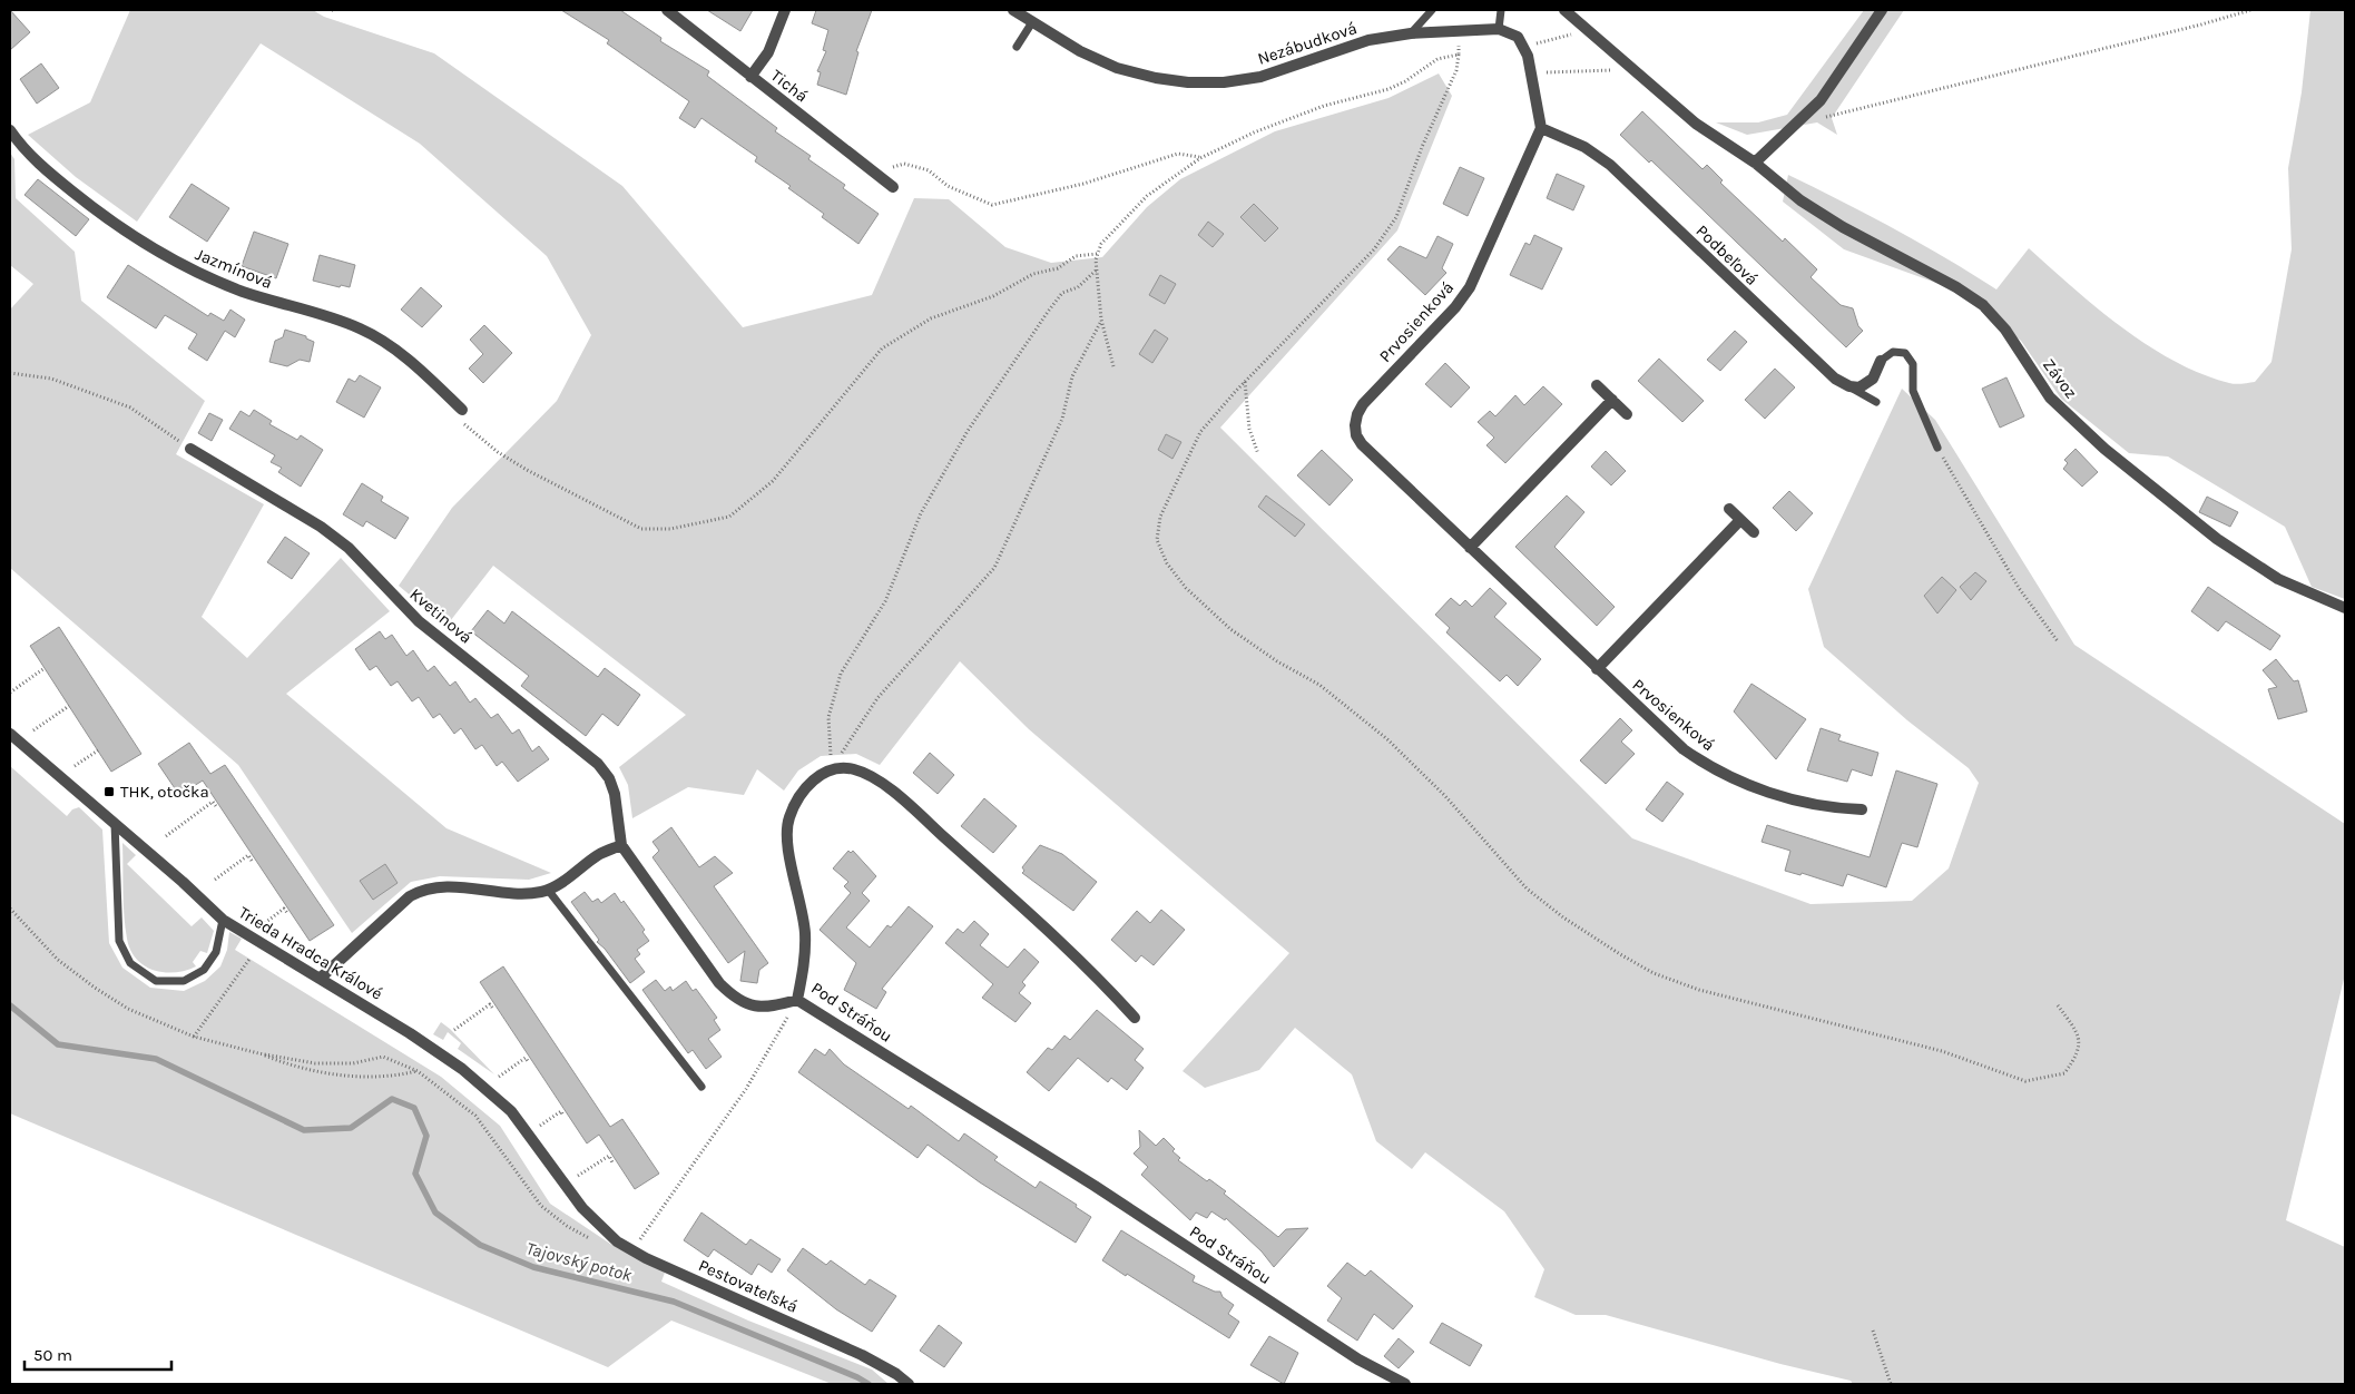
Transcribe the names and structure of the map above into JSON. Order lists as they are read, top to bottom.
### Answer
{
  "streets": {
    "street": [
      "Nezábudková",
      "Tichá",
      "Podbeľová",
      "Jazmínová",
      "Prvosienková",
      "Závoz",
      "Kvetinová",
      "Trieda Hradca Králové",
      "Pod Stráňou",
      "Pestovateľská"
    ]
  },
  "crossings": [
    ["Podbeľová", "Prvosienková"],
    ["Kvetinová", "Pod Stráňou"],
    ["Trieda Hradca Králové", "Pestovateľská"]
  ],
  "water": ["Tajovský potok"],
  "places": {
    "transit": ["THK, otočka"]
  },
  "scale_bar": "50 m"
}
